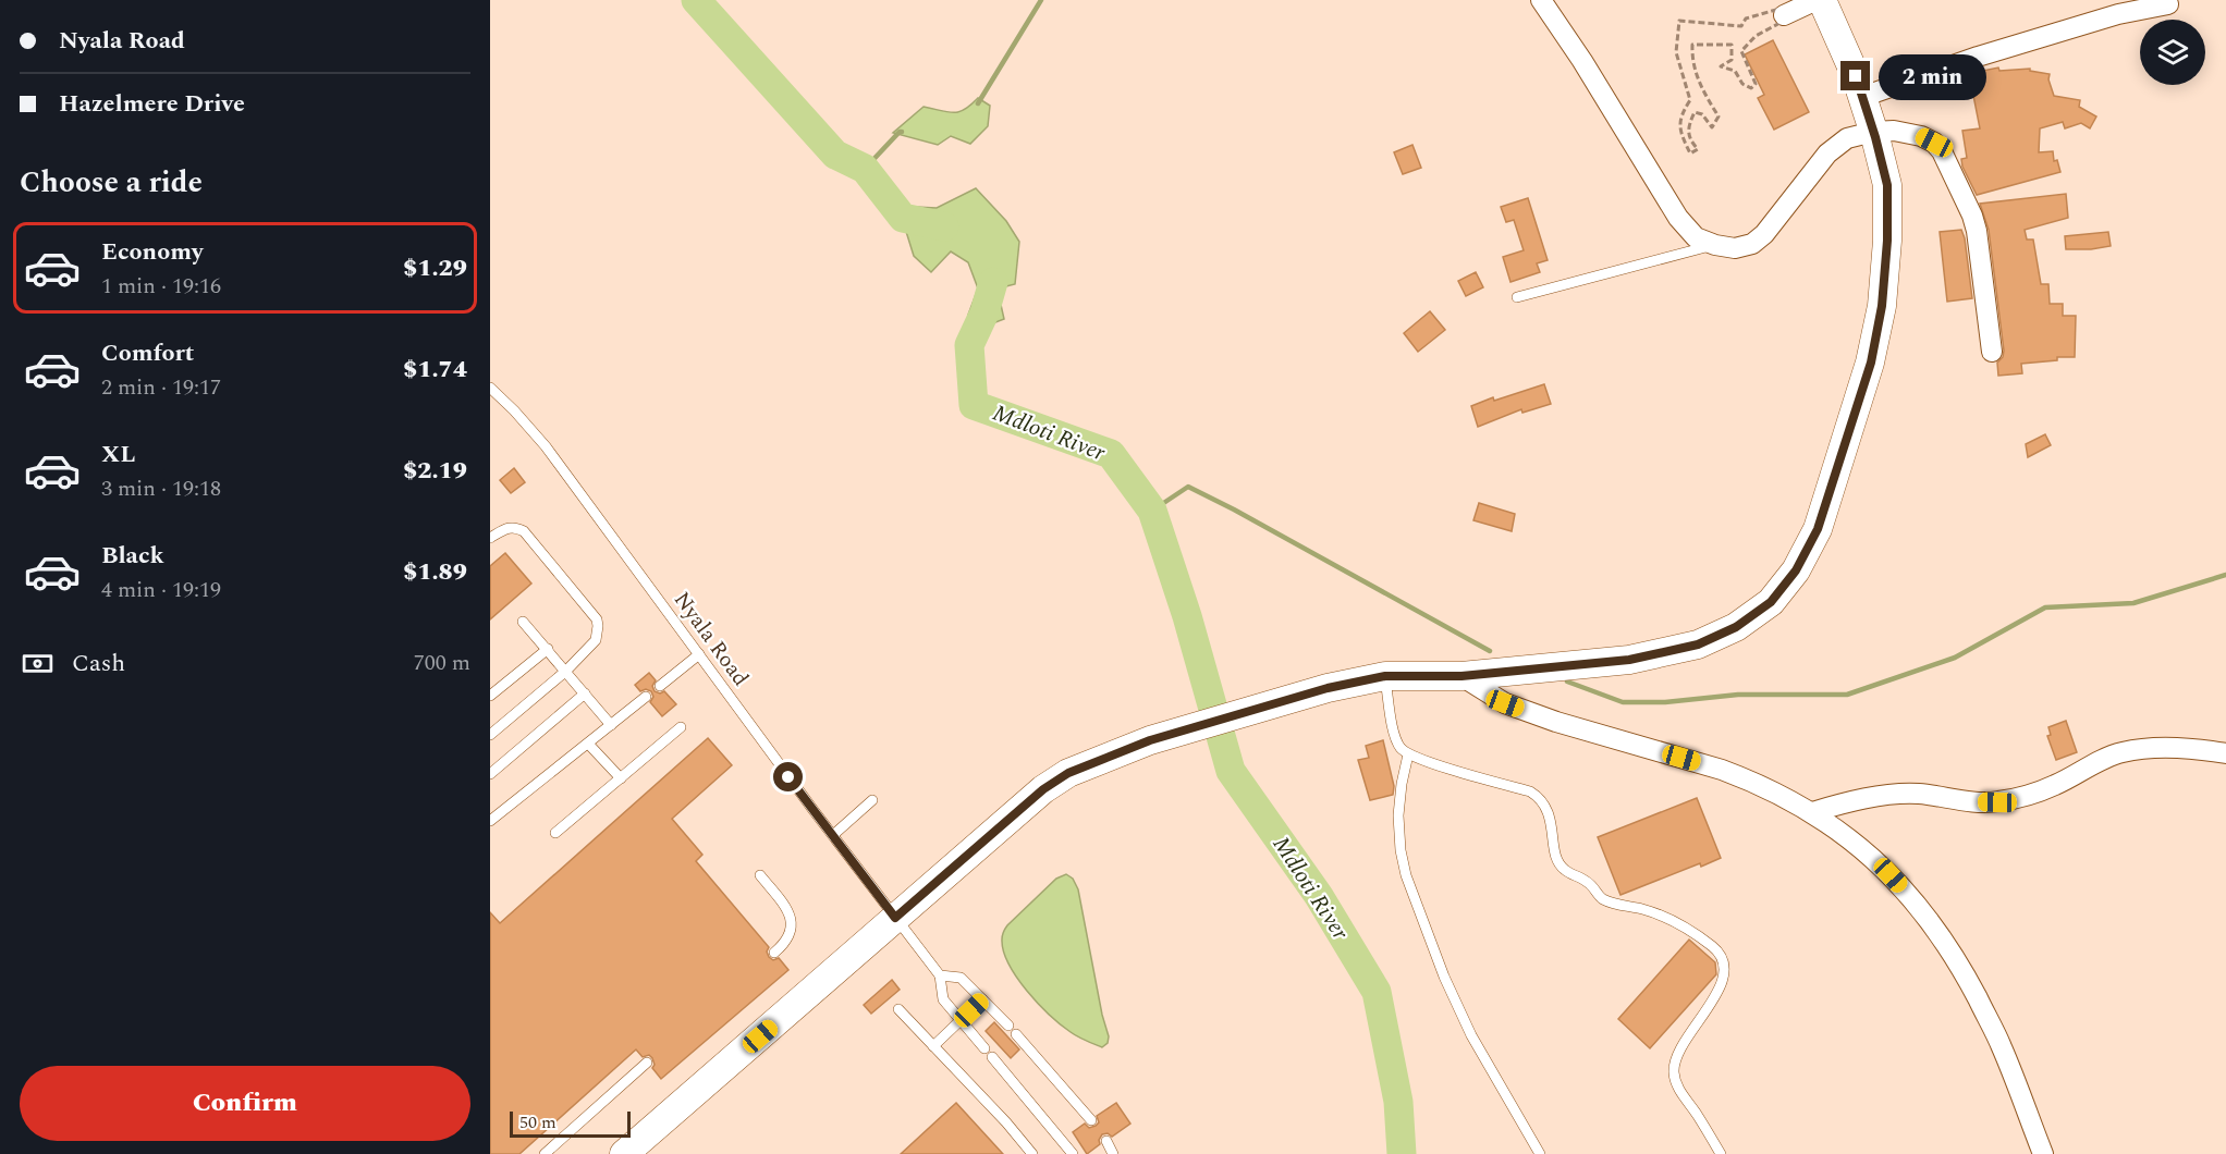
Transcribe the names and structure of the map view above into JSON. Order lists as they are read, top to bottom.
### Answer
{
  "streets": {
    "lane": ["Nyala Road"]
  },
  "water": ["Mdloti River"],
  "scale_bar": "50 m",
  "page": {
    "banner": ["Nyala Road", "Hazelmere Drive"],
    "bubble": "2 min",
    "heading": "Choose a ride",
    "list": [
      {
        "name": "Economy",
        "note": "1 min · 19:16",
        "value": "$1.29"
      },
      {
        "name": "Comfort",
        "note": "2 min · 19:17",
        "value": "$1.74"
      },
      {
        "name": "XL",
        "note": "3 min · 19:18",
        "value": "$2.19"
      },
      {
        "name": "Black",
        "note": "4 min · 19:19",
        "value": "$1.89"
      }
    ],
    "pay": ["Cash", "700 m"],
    "buttons": "Confirm",
    "scale": "50 m"
  }
}
